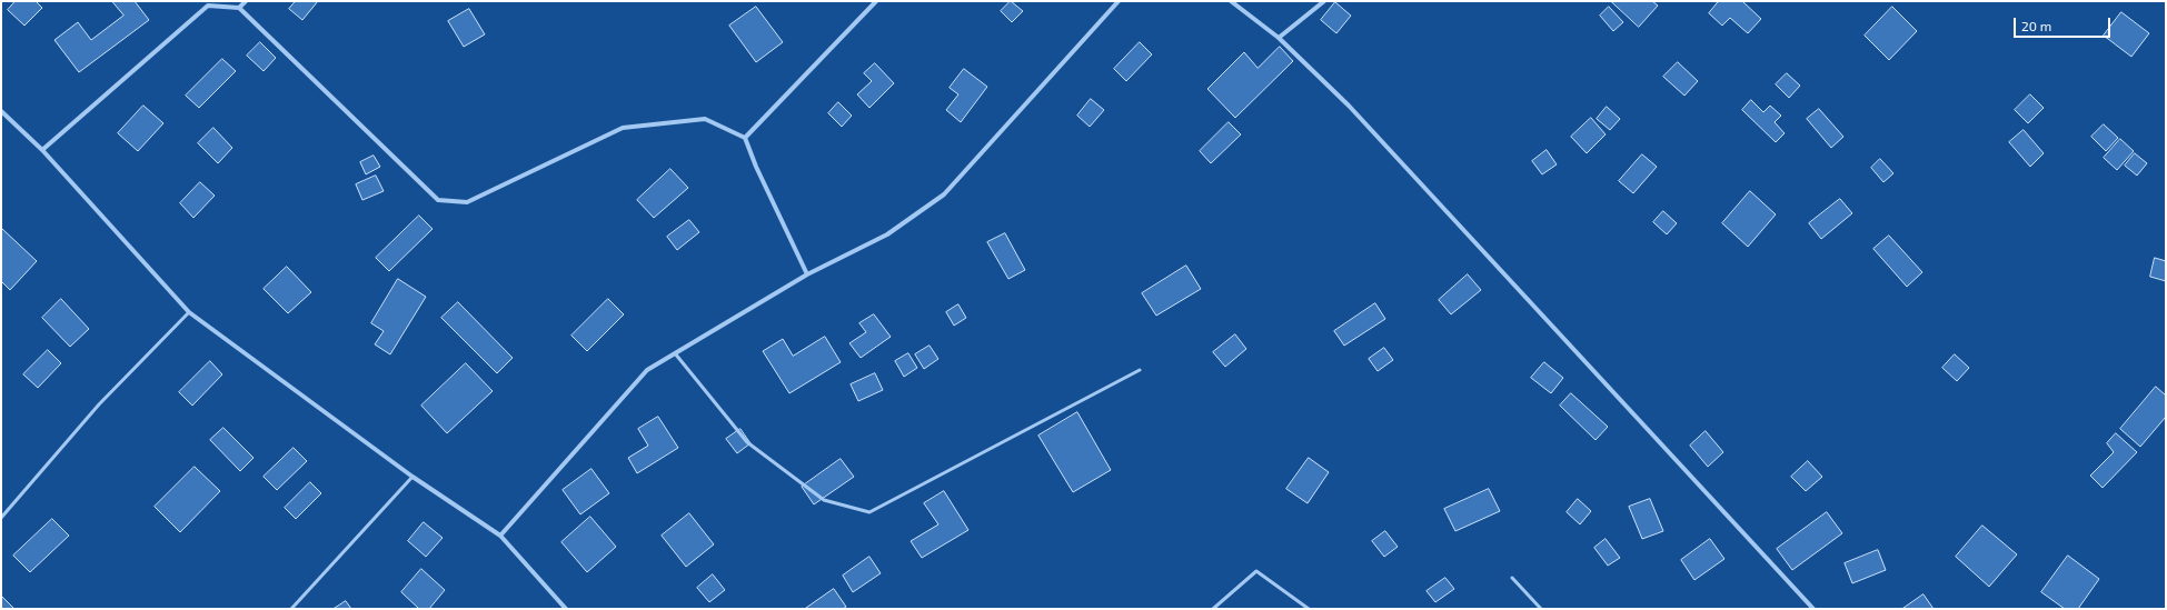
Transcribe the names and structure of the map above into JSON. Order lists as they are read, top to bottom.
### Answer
{
  "scale_bar": "20 m"
}
